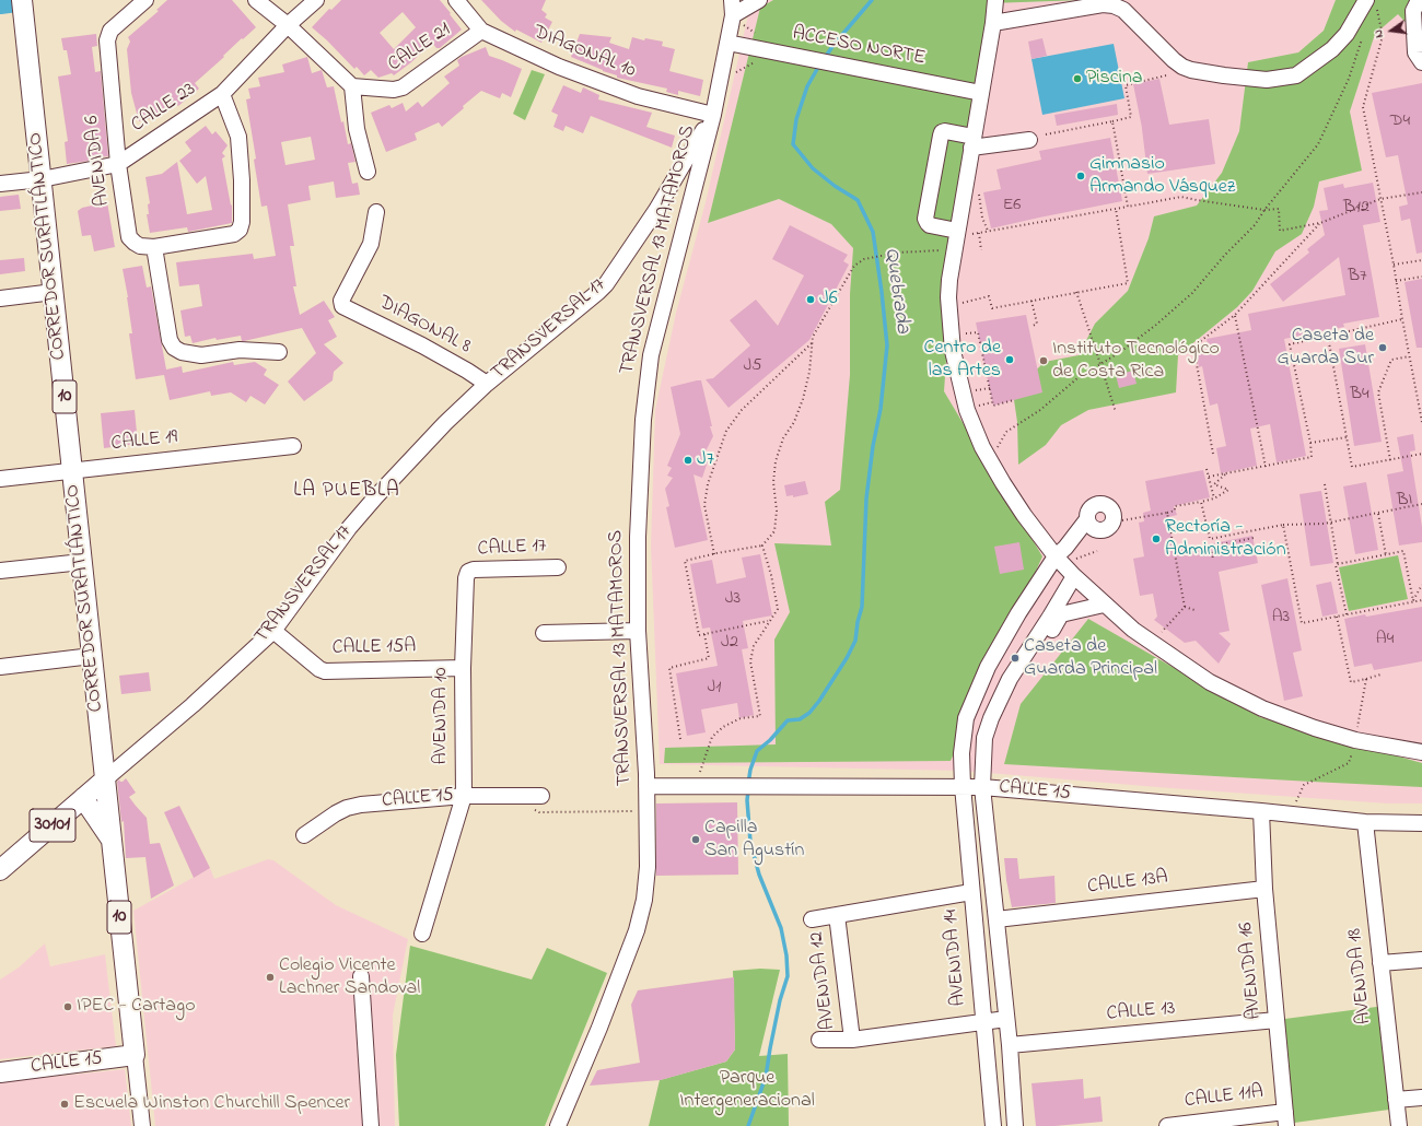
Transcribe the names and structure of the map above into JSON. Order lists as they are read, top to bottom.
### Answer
{
  "streets": {
    "main road": [
      "CORREDOR SURATLÁNTICO",
      "TRANSVERSAL 17",
      "10",
      "CALLE 15",
      "30101"
    ],
    "street": [
      "ACCESO NORTE",
      "CALLE 21",
      "DIAGONAL 10",
      "CALLE 23",
      "AVENIDA 6",
      "TRANSVERSAL 13 MATAMOROS",
      "DIAGONAL 8",
      "CALLE 19",
      "CALLE 17",
      "CALLE 15A",
      "AVENIDA 10",
      "CALLE 13A",
      "AVENIDA 14",
      "AVENIDA 16",
      "AVENIDA 18",
      "AVENIDA 12",
      "CALLE 13",
      "CALLE 11A"
    ]
  },
  "crossings": [
    ["ACCESO NORTE", "TRANSVERSAL 13 MATAMOROS"],
    ["CALLE 21", "DIAGONAL 10"],
    ["DIAGONAL 10", "TRANSVERSAL 13 MATAMOROS"],
    ["DIAGONAL 10", "TRANSVERSAL 17"],
    ["CALLE 23", "AVENIDA 6"],
    ["CALLE 23", "CORREDOR SURATLÁNTICO"],
    ["CORREDOR SURATLÁNTICO", "TRANSVERSAL 17"],
    ["CORREDOR SURATLÁNTICO", "10"],
    ["CORREDOR SURATLÁNTICO", "CALLE 19"],
    ["TRANSVERSAL 13 MATAMOROS", "TRANSVERSAL 17"],
    ["TRANSVERSAL 13 MATAMOROS", "CALLE 15"],
    ["DIAGONAL 8", "TRANSVERSAL 17"],
    ["TRANSVERSAL 17", "10"],
    ["TRANSVERSAL 17", "CALLE 15A"],
    ["10", "CALLE 15"],
    ["CALLE 17", "AVENIDA 10"],
    ["CALLE 15A", "AVENIDA 10"],
    ["AVENIDA 10", "CALLE 15"],
    ["CALLE 15", "AVENIDA 14"],
    ["CALLE 15", "AVENIDA 16"],
    ["CALLE 15", "AVENIDA 18"],
    ["CALLE 13A", "AVENIDA 16"],
    ["AVENIDA 16", "CALLE 13"],
    ["AVENIDA 16", "CALLE 11A"]
  ],
  "districts": ["LA PUEBLA"],
  "water": ["Quebrada"],
  "parks": ["Parque Intergeneracional"],
  "places": [
    "Piscina",
    "Gimnasio Armando Vásquez",
    "J6",
    "Caseta de Guarda Sur",
    "Centro de las Artes",
    "Instituto Tecnológico de Costa Rica",
    "J7",
    "Rectoría - Administración",
    "Caseta de Guarda Principal",
    "Capilla San Agustín",
    "Colegio Vicente Lachner Sandoval",
    "IPEC - Cartago",
    "Escuela Winston Churchill Spencer"
  ],
  "house_numbers": [
    "D4",
    "E6",
    "B12",
    "B7",
    "J5",
    "B4",
    "BI",
    "J3",
    "A3",
    "A4",
    "J2",
    "J1"
  ],
  "north": "left"
}
